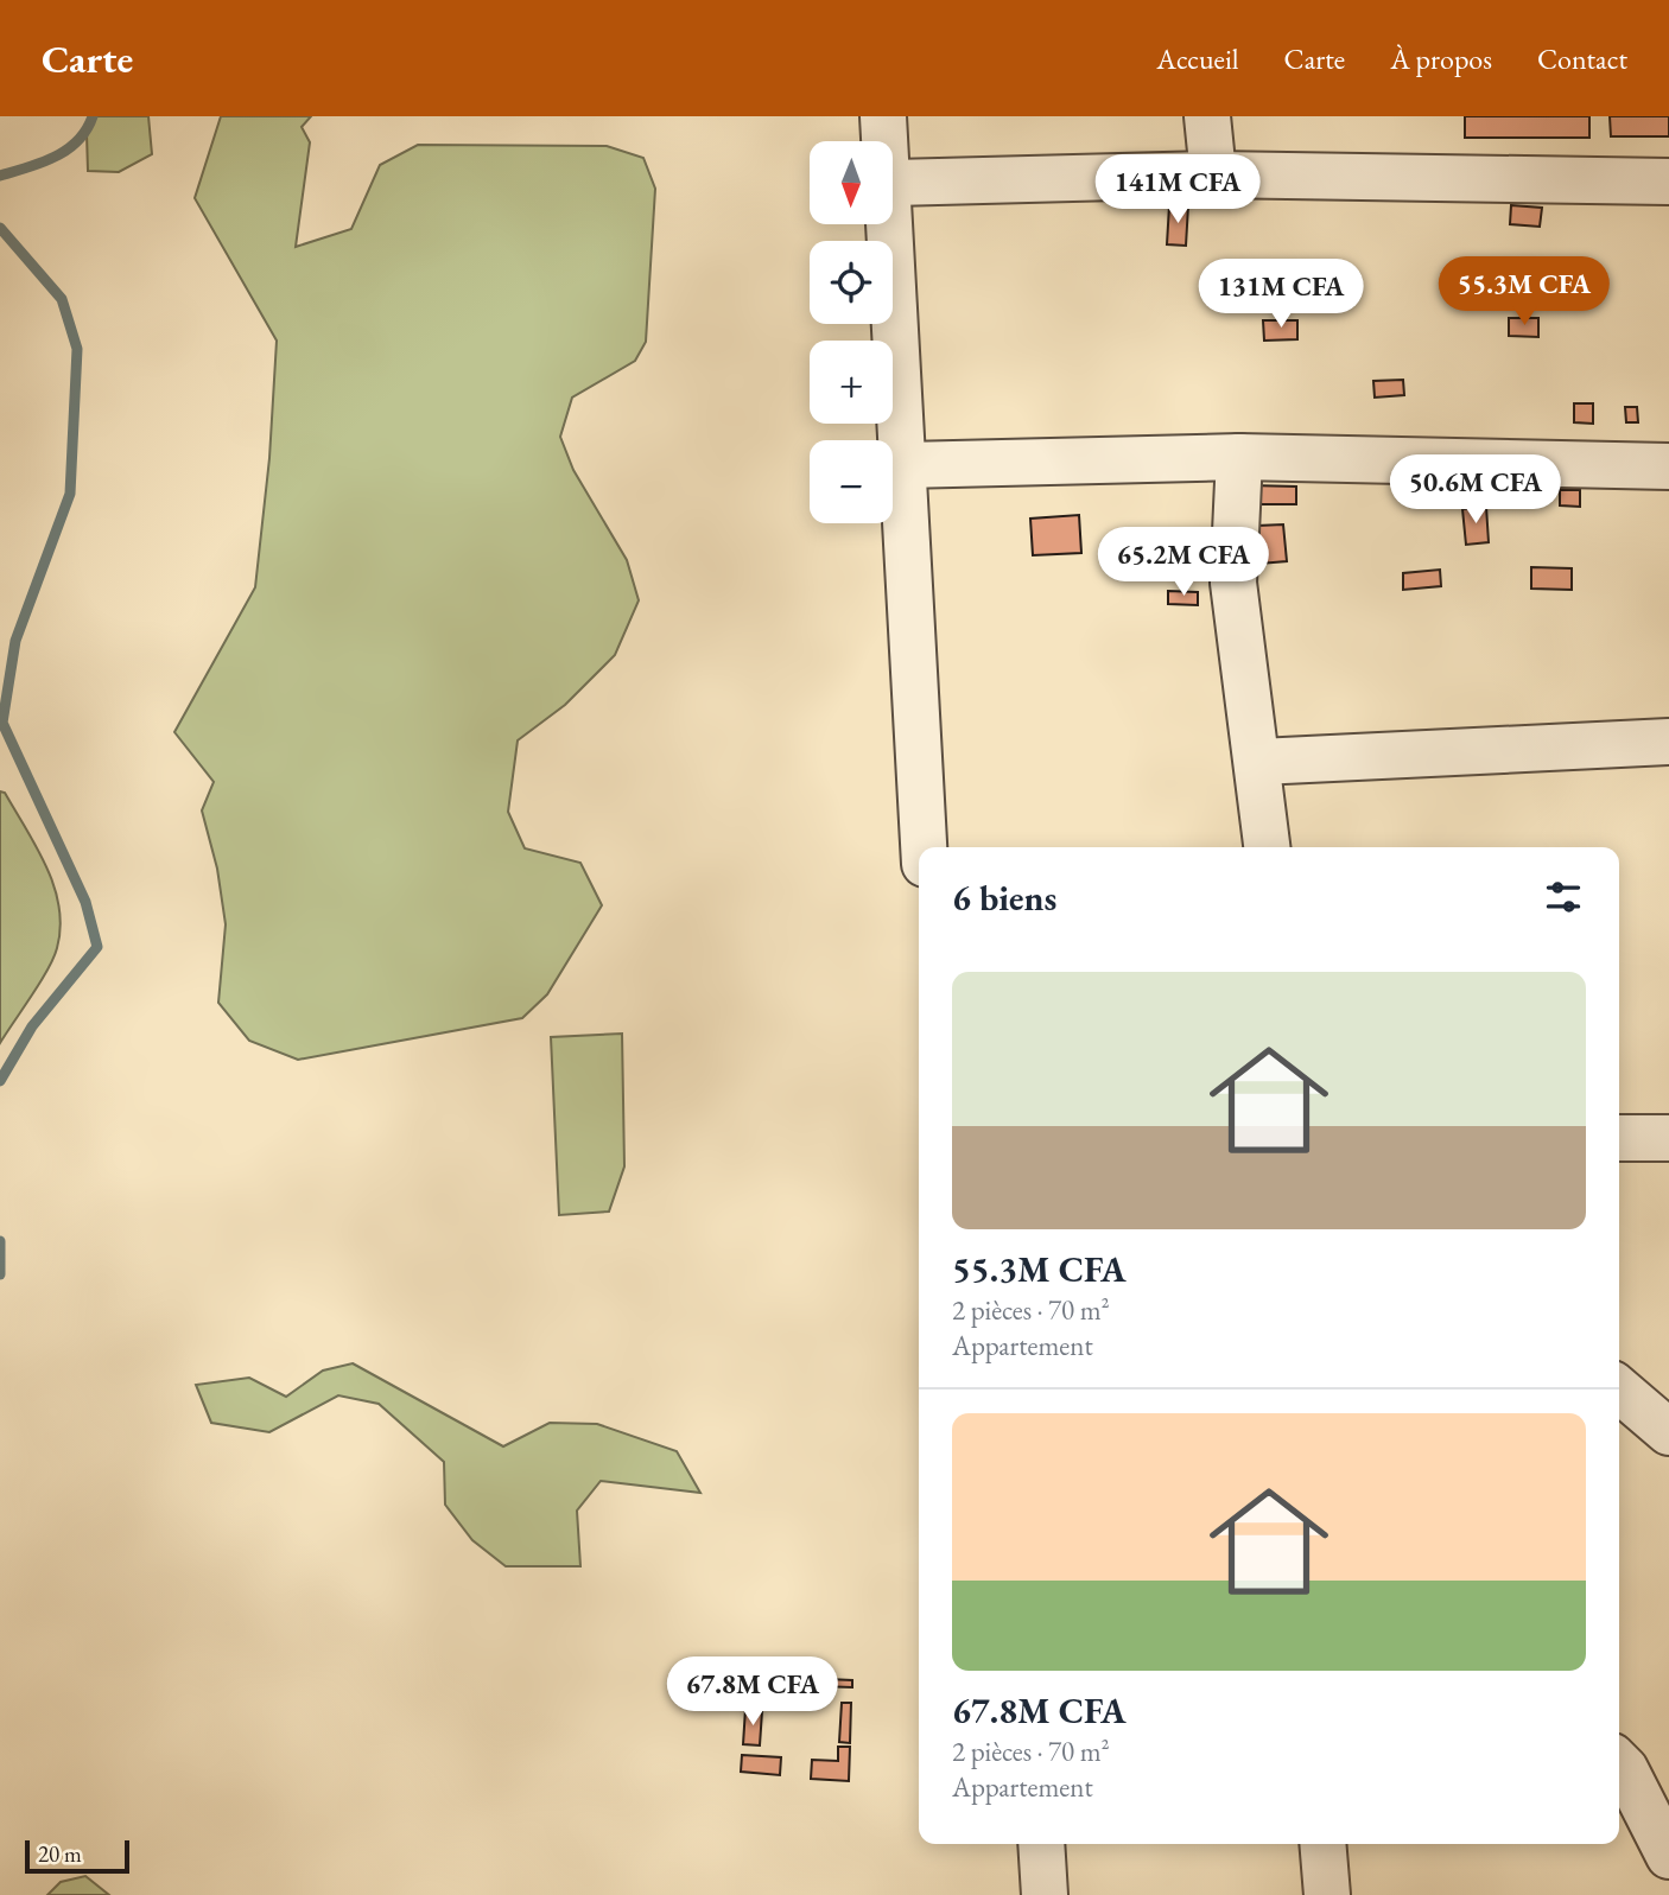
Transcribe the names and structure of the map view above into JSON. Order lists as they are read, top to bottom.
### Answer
{
  "scale_bar": "20 m",
  "north": "bottom",
  "page": {
    "header": "Carte",
    "nav": [
      "Accueil",
      "Carte",
      "À propos",
      "Contact"
    ],
    "map_buttons": ["+", "−"],
    "price": [
      "141M CFA",
      "55.3M CFA",
      "131M CFA",
      "50.6M CFA",
      "65.2M CFA",
      "67.8M CFA"
    ],
    "heading": "6 biens",
    "list": [
      {
        "name": "55.3M CFA",
        "note": "2 pièces · 70 m² · Appartement"
      },
      {
        "name": "67.8M CFA",
        "note": "2 pièces · 70 m² · Appartement"
      }
    ],
    "scale": "20 m"
  }
}
